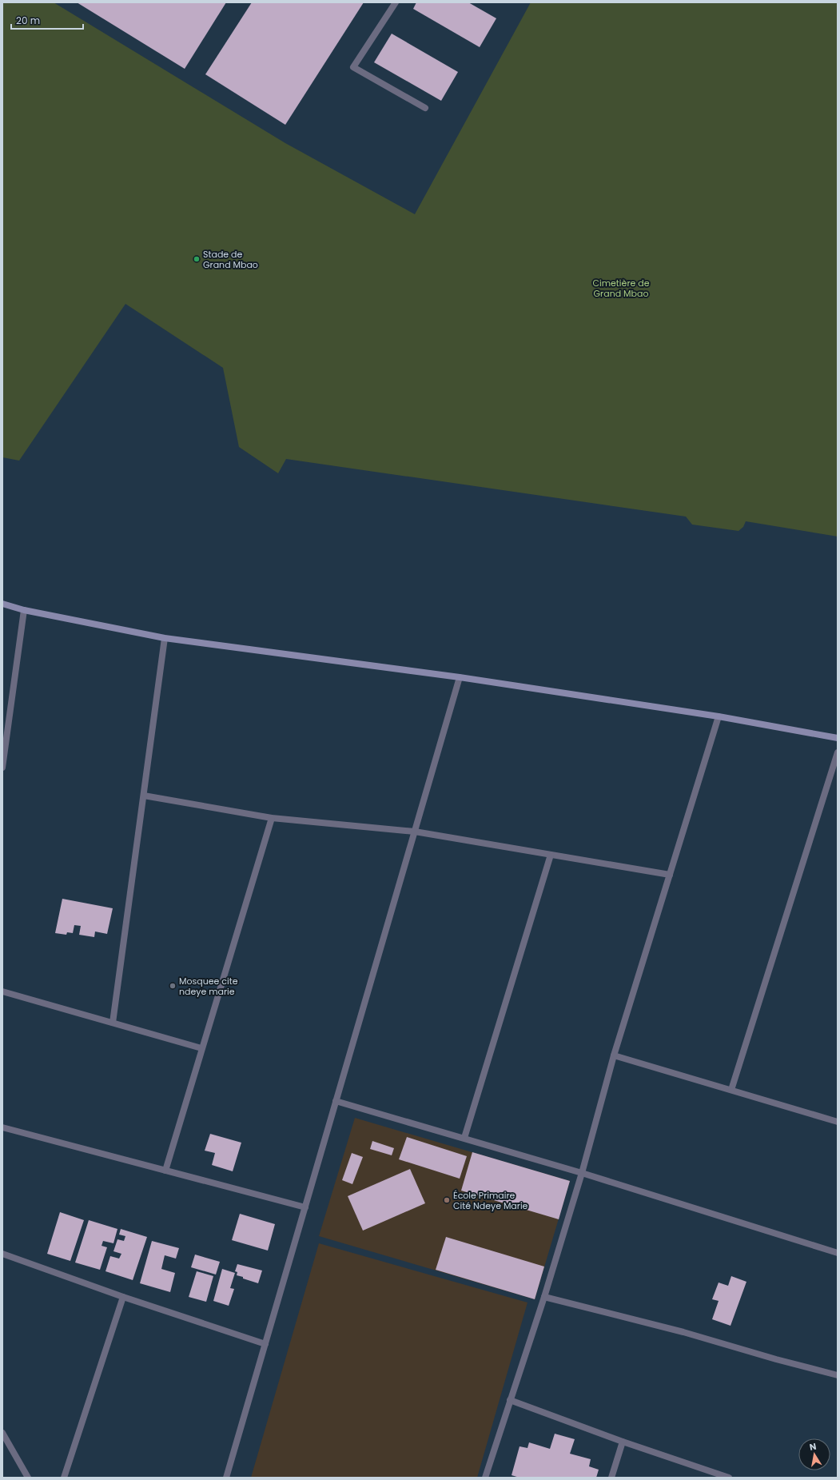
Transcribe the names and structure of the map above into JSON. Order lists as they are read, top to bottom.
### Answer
{
  "parks": ["Cimetière de Grand Mbao"],
  "places": ["Stade de Grand Mbao", "Mosquee cite ndeye marie", "École Primaire Cité Ndeye Marie"],
  "scale_bar": "20 m",
  "north": "top"
}
